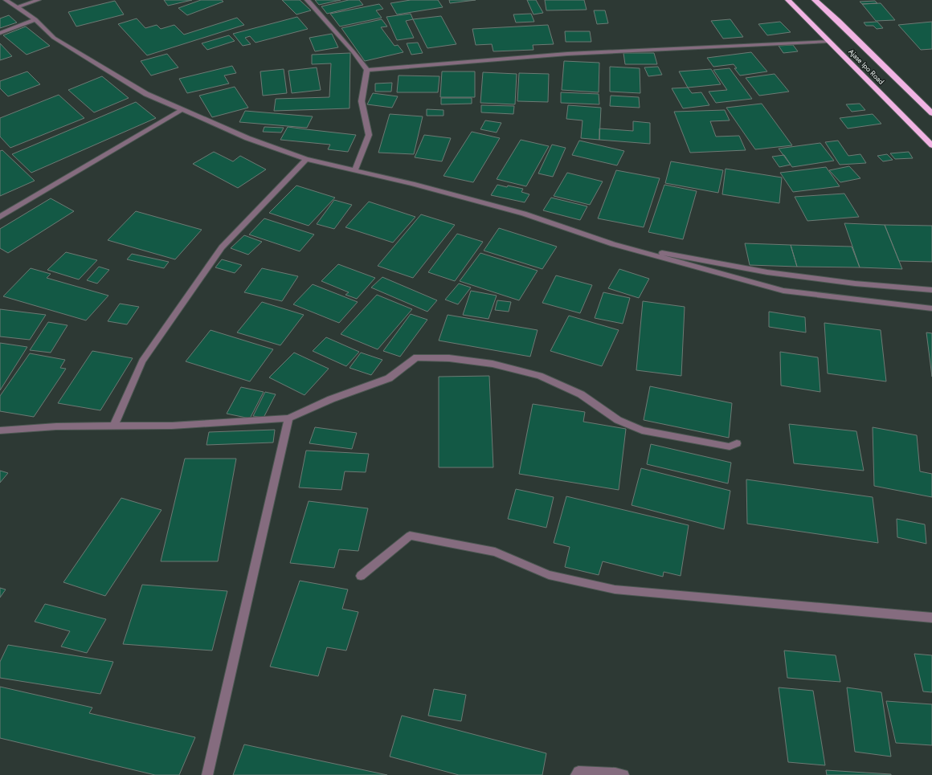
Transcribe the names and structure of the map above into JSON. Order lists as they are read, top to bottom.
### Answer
{
  "streets": {
    "highway": ["Ajase Ipo Road"]
  }
}
